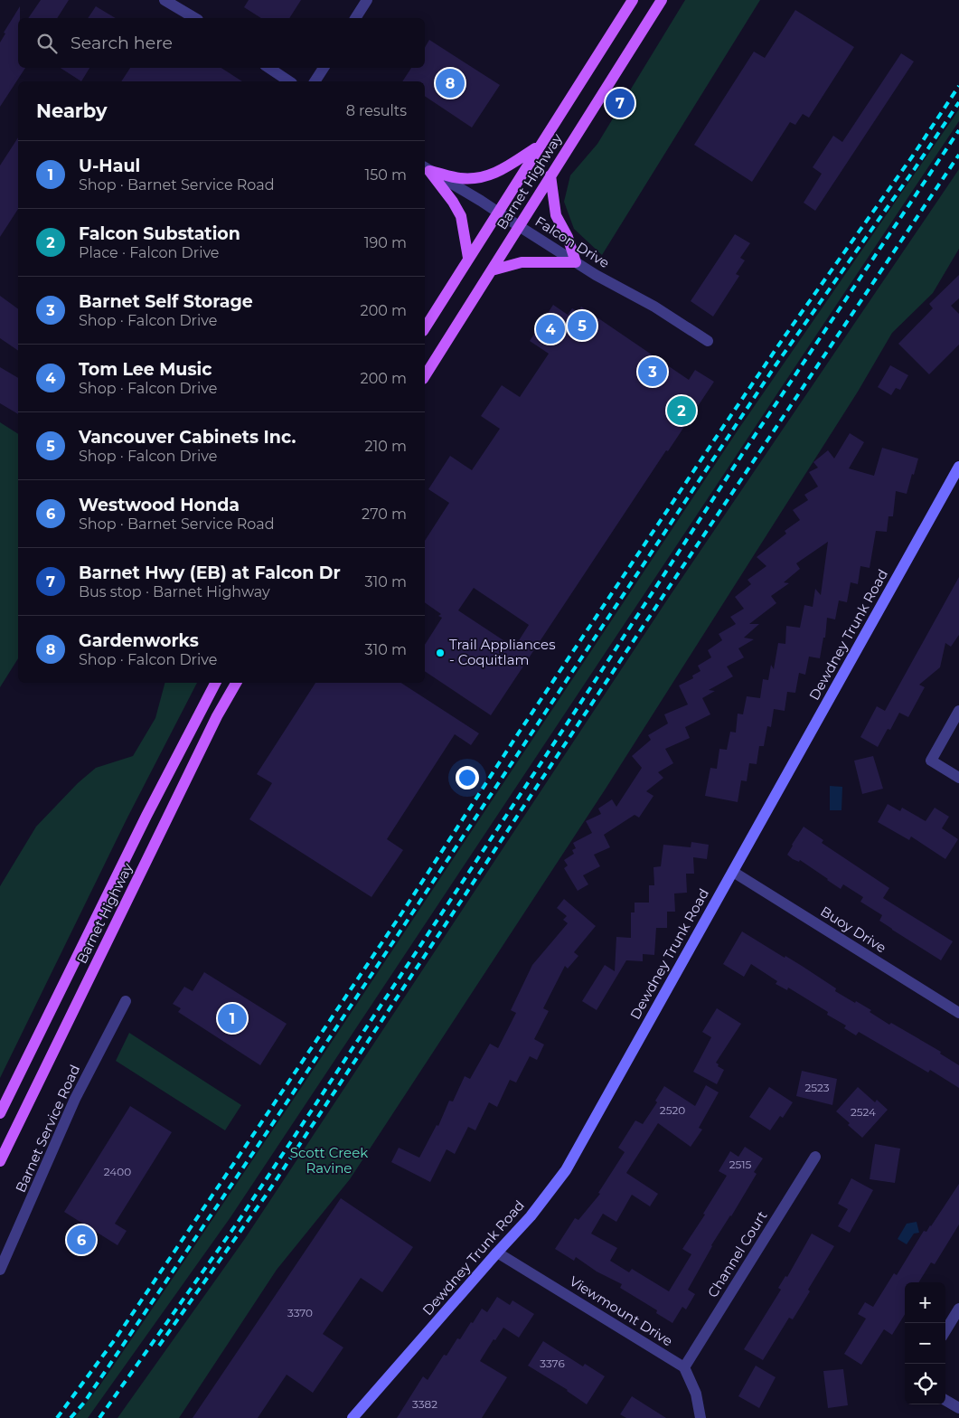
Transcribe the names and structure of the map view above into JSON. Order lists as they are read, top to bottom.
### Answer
{
  "streets": {
    "main road": ["Barnet Highway", "Dewdney Trunk Road"],
    "street": [
      "Falcon Drive",
      "Buoy Drive",
      "Barnet Service Road",
      "Channel Court",
      "Viewmount Drive"
    ]
  },
  "crossings": [
    ["Barnet Highway", "Falcon Drive"],
    ["Dewdney Trunk Road", "Buoy Drive"],
    ["Dewdney Trunk Road", "Viewmount Drive"],
    ["Channel Court", "Viewmount Drive"]
  ],
  "parks": ["Scott Creek Ravine"],
  "places": ["Trail Appliances - Coquitlam"],
  "house_numbers": [
    "2523",
    "2520",
    "2524",
    "2515",
    "2400",
    "3370",
    "3376",
    "3382"
  ],
  "page": {
    "search": "Search here",
    "pins": [
      "8",
      "7",
      "5",
      "4",
      "3",
      "2",
      "1",
      "6"
    ],
    "heading": ["Nearby", "8 results"],
    "list": [
      {
        "mark": "1",
        "name": "U-Haul",
        "note": "Shop · Barnet Service Road",
        "value": "150 m"
      },
      {
        "mark": "2",
        "name": "Falcon Substation",
        "note": "Place · Falcon Drive",
        "value": "190 m"
      },
      {
        "mark": "3",
        "name": "Barnet Self Storage",
        "note": "Shop · Falcon Drive",
        "value": "200 m"
      },
      {
        "mark": "4",
        "name": "Tom Lee Music",
        "note": "Shop · Falcon Drive",
        "value": "200 m"
      },
      {
        "mark": "5",
        "name": "Vancouver Cabinets Inc.",
        "note": "Shop · Falcon Drive",
        "value": "210 m"
      },
      {
        "mark": "6",
        "name": "Westwood Honda",
        "note": "Shop · Barnet Service Road",
        "value": "270 m"
      },
      {
        "mark": "7",
        "name": "Barnet Hwy (EB) at Falcon Dr",
        "note": "Bus stop · Barnet Highway",
        "value": "310 m"
      },
      {
        "mark": "8",
        "name": "Gardenworks",
        "note": "Shop · Falcon Drive",
        "value": "310 m"
      }
    ],
    "map_buttons": ["+", "−"]
  }
}
